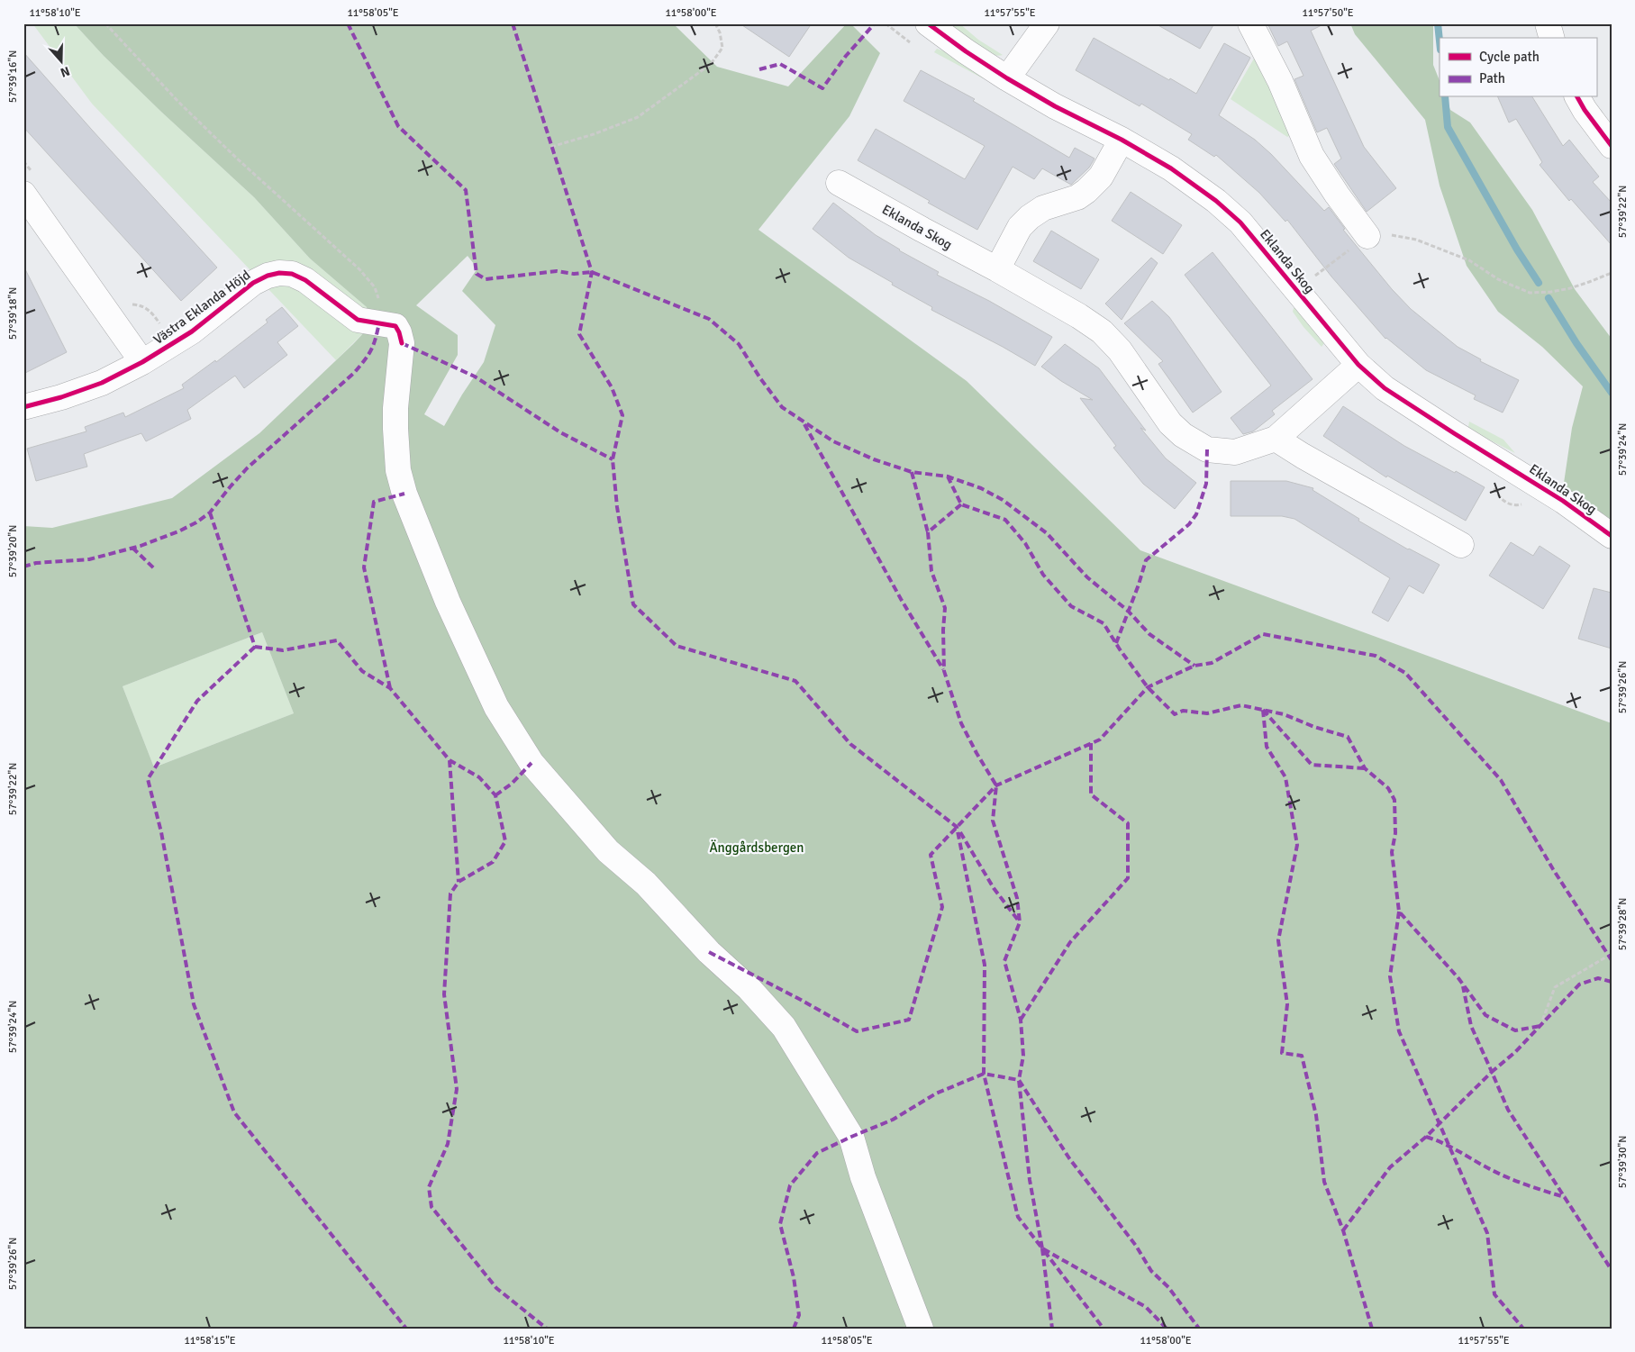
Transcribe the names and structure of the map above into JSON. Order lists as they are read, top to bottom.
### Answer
{
  "streets": {
    "street": ["Eklanda Skog", "Västra Eklanda Höjd"]
  },
  "parks": ["Änggårdsbergen"],
  "legend": ["Cycle path", "Path"],
  "north": "bottom",
  "coordinates": [
    "11°58'10\"E",
    "11°58'05\"E",
    "11°58'00\"E",
    "11°57'55\"E",
    "11°57'50\"E",
    "57°39'16\"N",
    "57°39'22\"N",
    "57°39'18\"N",
    "57°39'24\"N",
    "57°39'20\"N",
    "57°39'26\"N",
    "57°39'28\"N",
    "57°39'30\"N",
    "11°58'15\"E"
  ]
}
